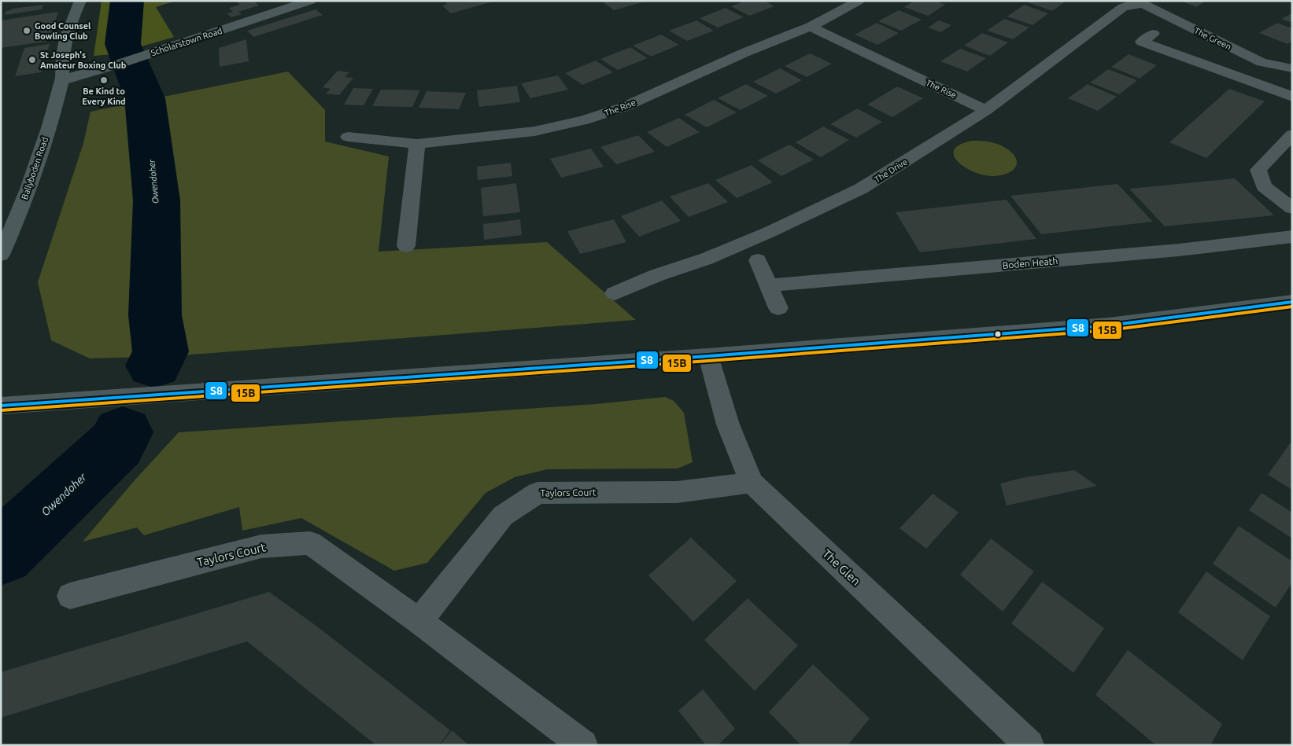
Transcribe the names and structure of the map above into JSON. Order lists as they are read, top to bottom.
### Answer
{
  "streets": {
    "main road": ["Scholarstown Road", "Ballyboden Road"],
    "street": [
      "The Green",
      "The Rise",
      "The Drive",
      "Boden Heath",
      "Taylors Court",
      "The Glen"
    ]
  },
  "crossings": [
    ["The Green", "The Drive"],
    ["Scholarstown Road", "Ballyboden Road"],
    ["The Rise", "The Drive"],
    ["Taylors Court", "The Glen"]
  ],
  "water": ["Owendoher"],
  "places": ["Good Counsel Bowling Club", "St Joseph's Amateur Boxing Club", "Be Kind to Every Kind"],
  "lines": ["transit line S8", "transit line 15B"]
}
